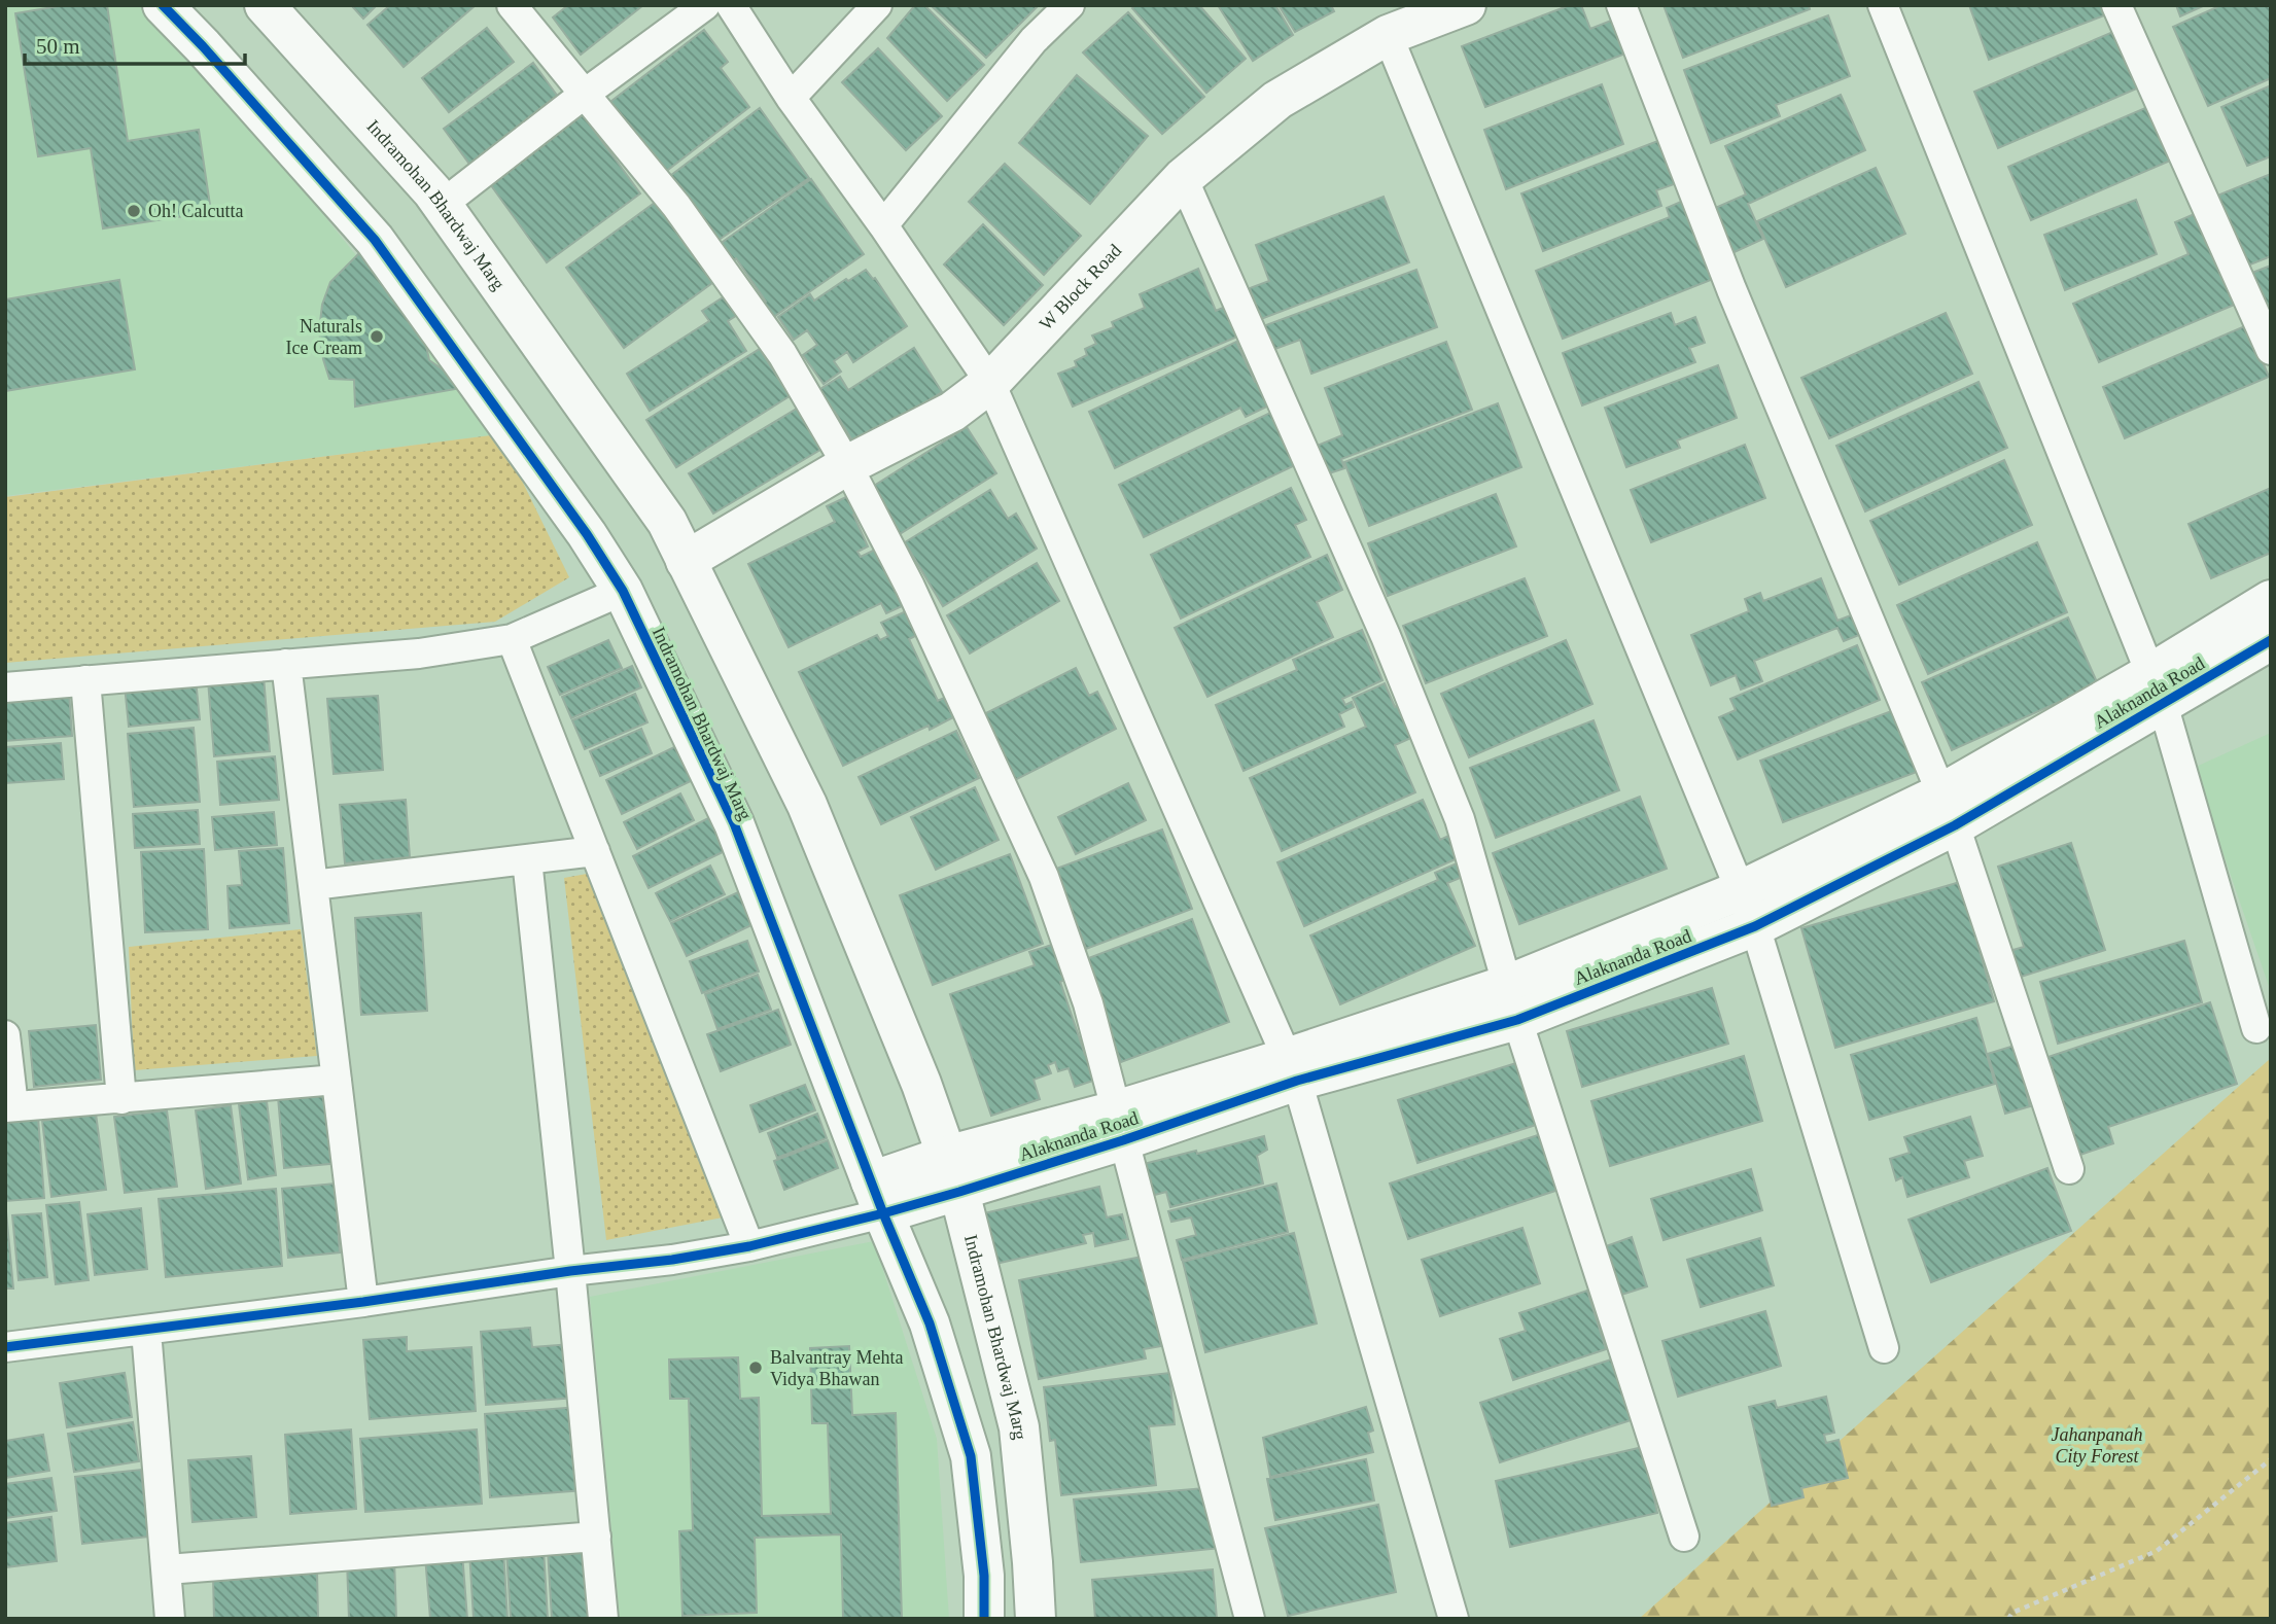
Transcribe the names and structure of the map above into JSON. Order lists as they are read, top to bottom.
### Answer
{
  "streets": {
    "street": ["Indramohan Bhardwaj Marg", "W Block Road", "Alaknanda Road"]
  },
  "crossings": [
    ["Indramohan Bhardwaj Marg", "W Block Road"],
    ["Indramohan Bhardwaj Marg", "Alaknanda Road"]
  ],
  "parks": ["Jahanpanah City Forest"],
  "places": ["Oh! Calcutta", "Naturals Ice Cream", "Balvantray Mehta Vidya Bhawan"],
  "scale_bar": "50 m"
}
